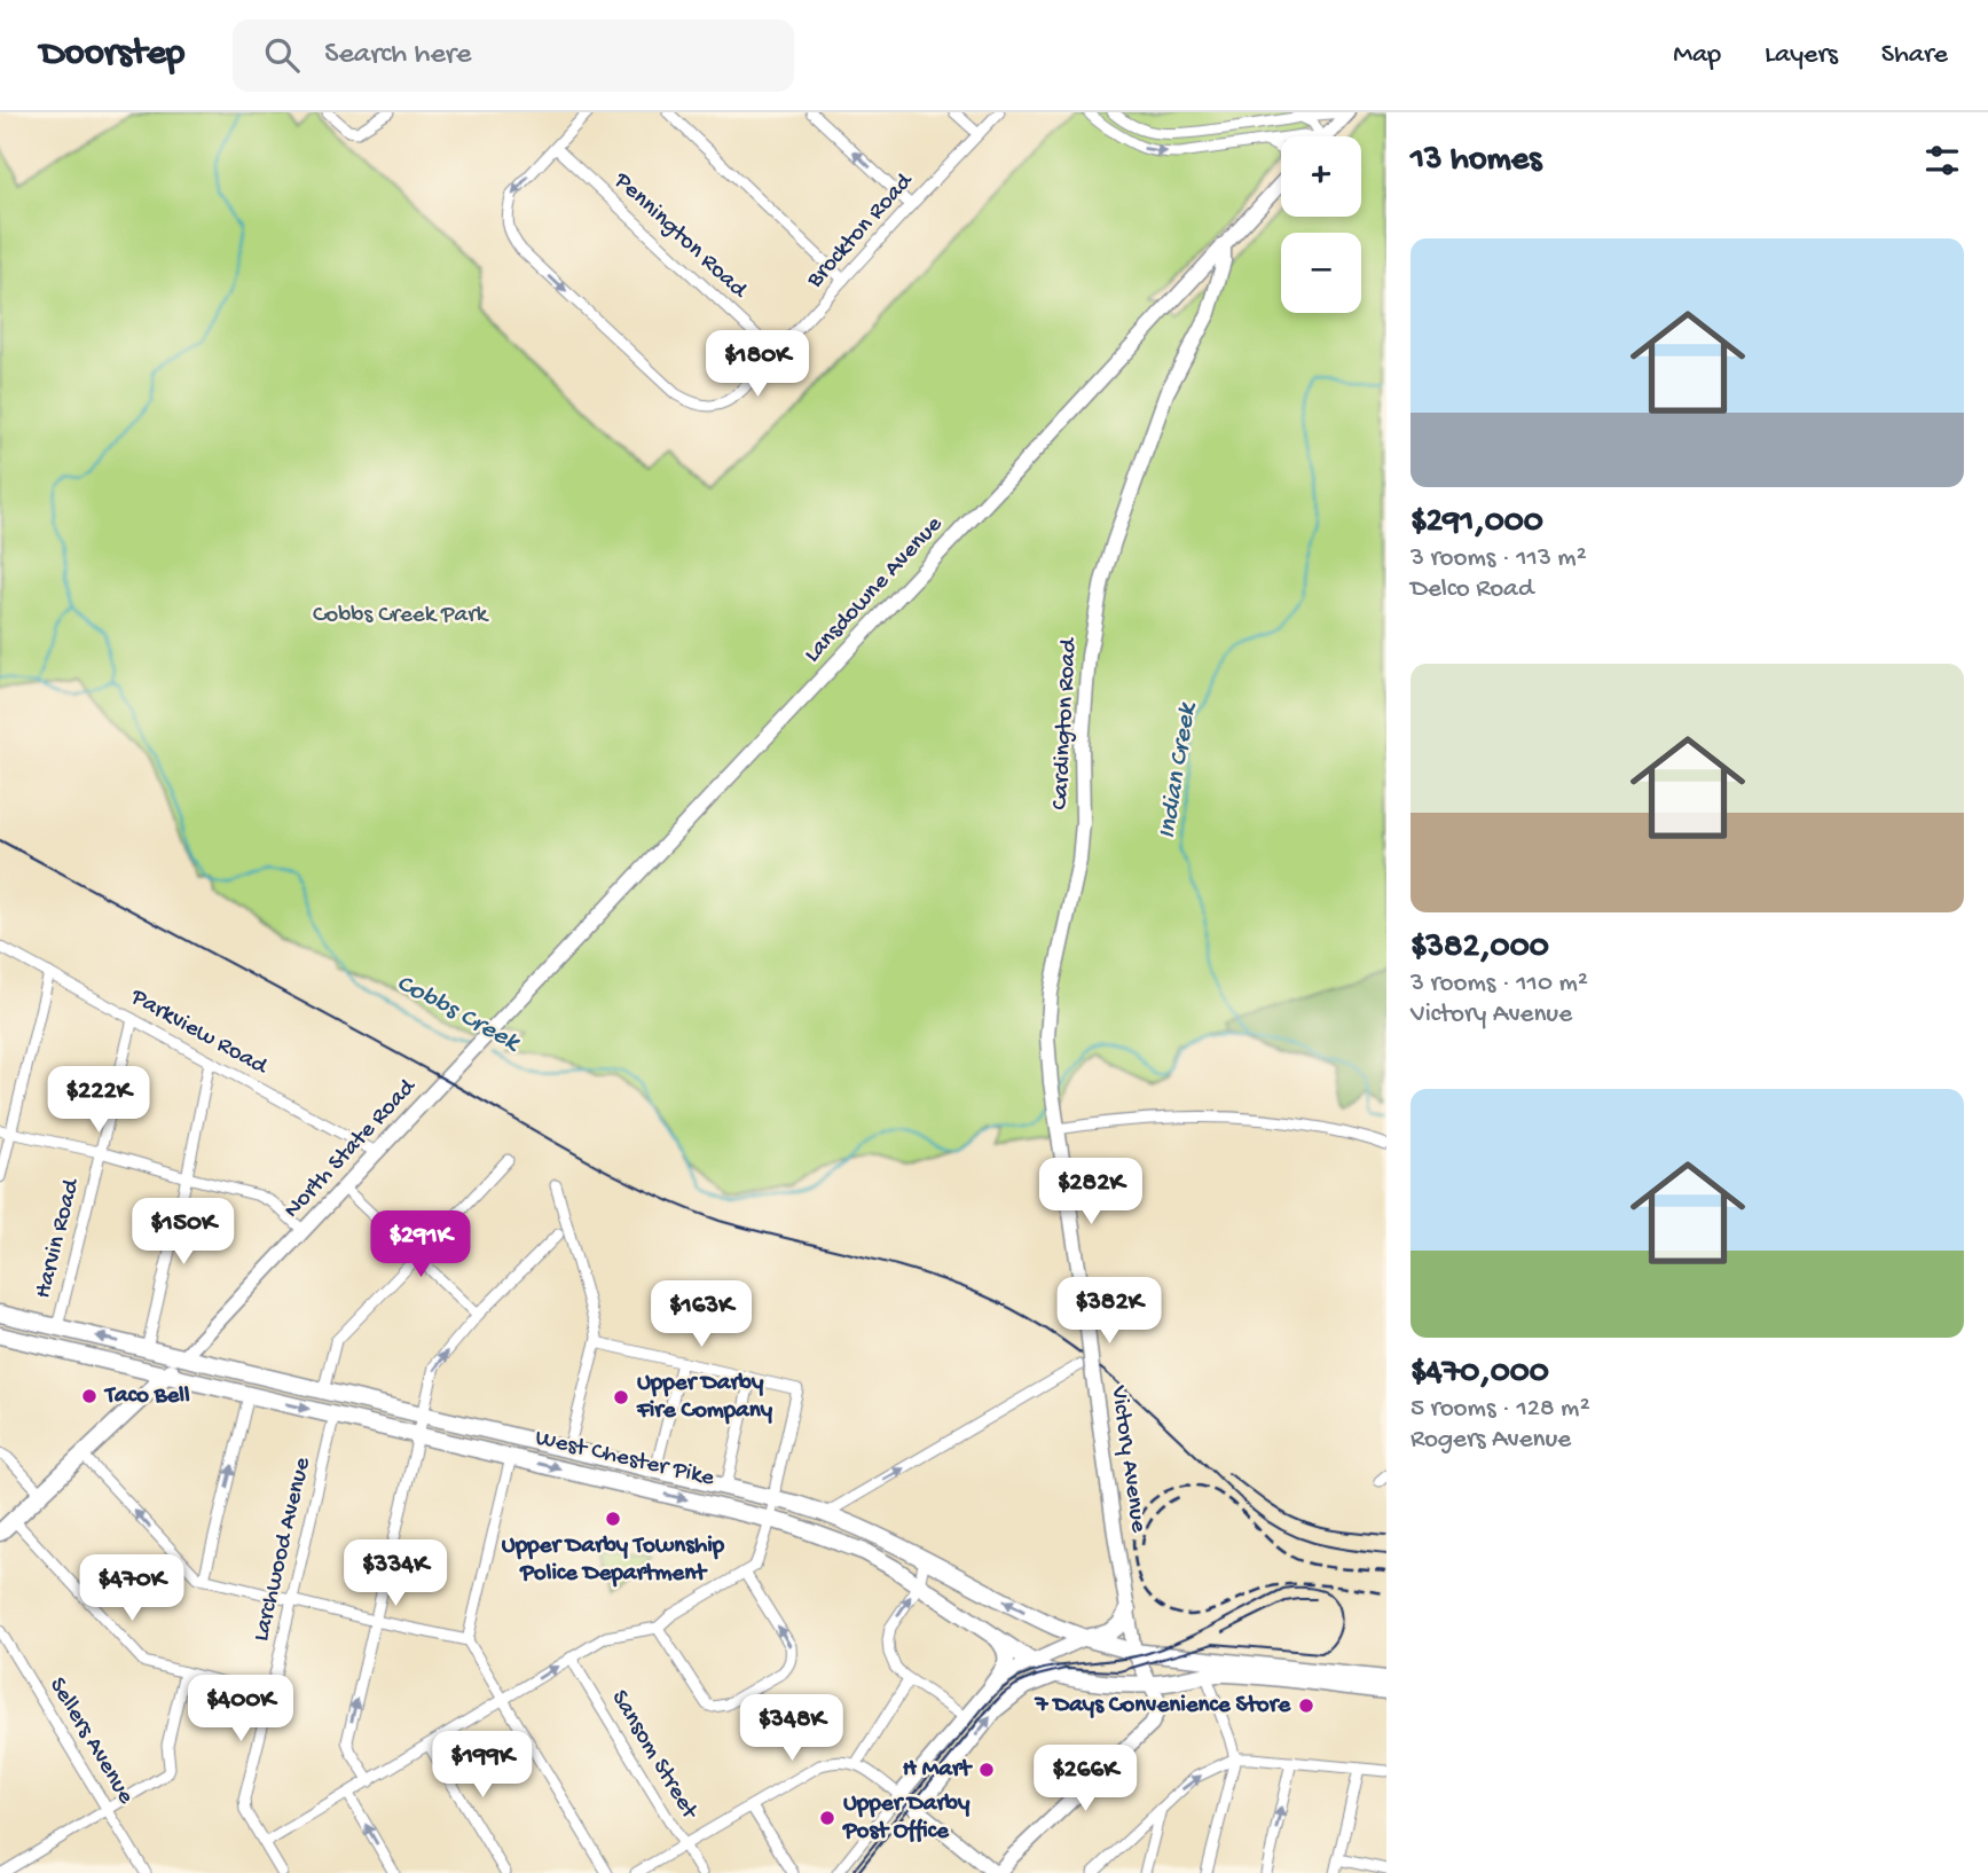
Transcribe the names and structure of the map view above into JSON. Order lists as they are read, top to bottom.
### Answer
{
  "streets": {
    "main road": ["West Chester Pike"],
    "street": [
      "Brockton Road",
      "Pennington Road",
      "Lansdowne Avenue",
      "Cardington Road",
      "Parkview Road",
      "North State Road",
      "Harvin Road",
      "Victory Avenue",
      "Larchwood Avenue",
      "Sellers Avenue",
      "Sansom Street"
    ]
  },
  "crossings": [
    ["Brockton Road", "Pennington Road"],
    ["Lansdowne Avenue", "Cardington Road"],
    ["Lansdowne Avenue", "North State Road"],
    ["Cardington Road", "Victory Avenue"],
    ["Parkview Road", "North State Road"],
    ["Parkview Road", "Harvin Road"],
    ["North State Road", "West Chester Pike"],
    ["Harvin Road", "West Chester Pike"],
    ["West Chester Pike", "Victory Avenue"],
    ["West Chester Pike", "Larchwood Avenue"]
  ],
  "water": ["Indian Creek", "Cobbs Creek"],
  "parks": ["Cobbs Creek Park"],
  "places": [
    "Taco Bell",
    "Upper Darby Fire Company",
    "Upper Darby Township Police Department",
    "7 Days Convenience Store",
    "H Mart",
    "Upper Darby Post Office"
  ],
  "page": {
    "header": "Doorstep",
    "search": "Search here",
    "nav": ["Map", "Layers", "Share"],
    "heading": "13 homes",
    "map_buttons": ["+", "−"],
    "list": [
      {
        "name": "$291,000",
        "note": "3 rooms · 113 m² · Delco Road"
      },
      {
        "name": "$382,000",
        "note": "3 rooms · 110 m² · Victory Avenue"
      },
      {
        "name": "$470,000",
        "note": "5 rooms · 128 m² · Rogers Avenue"
      }
    ],
    "price": [
      "$180K",
      "$222K",
      "$282K",
      "$150K",
      "$291K",
      "$382K",
      "$163K",
      "$334K",
      "$470K",
      "$400K",
      "$348K",
      "$199K",
      "$266K"
    ]
  }
}
